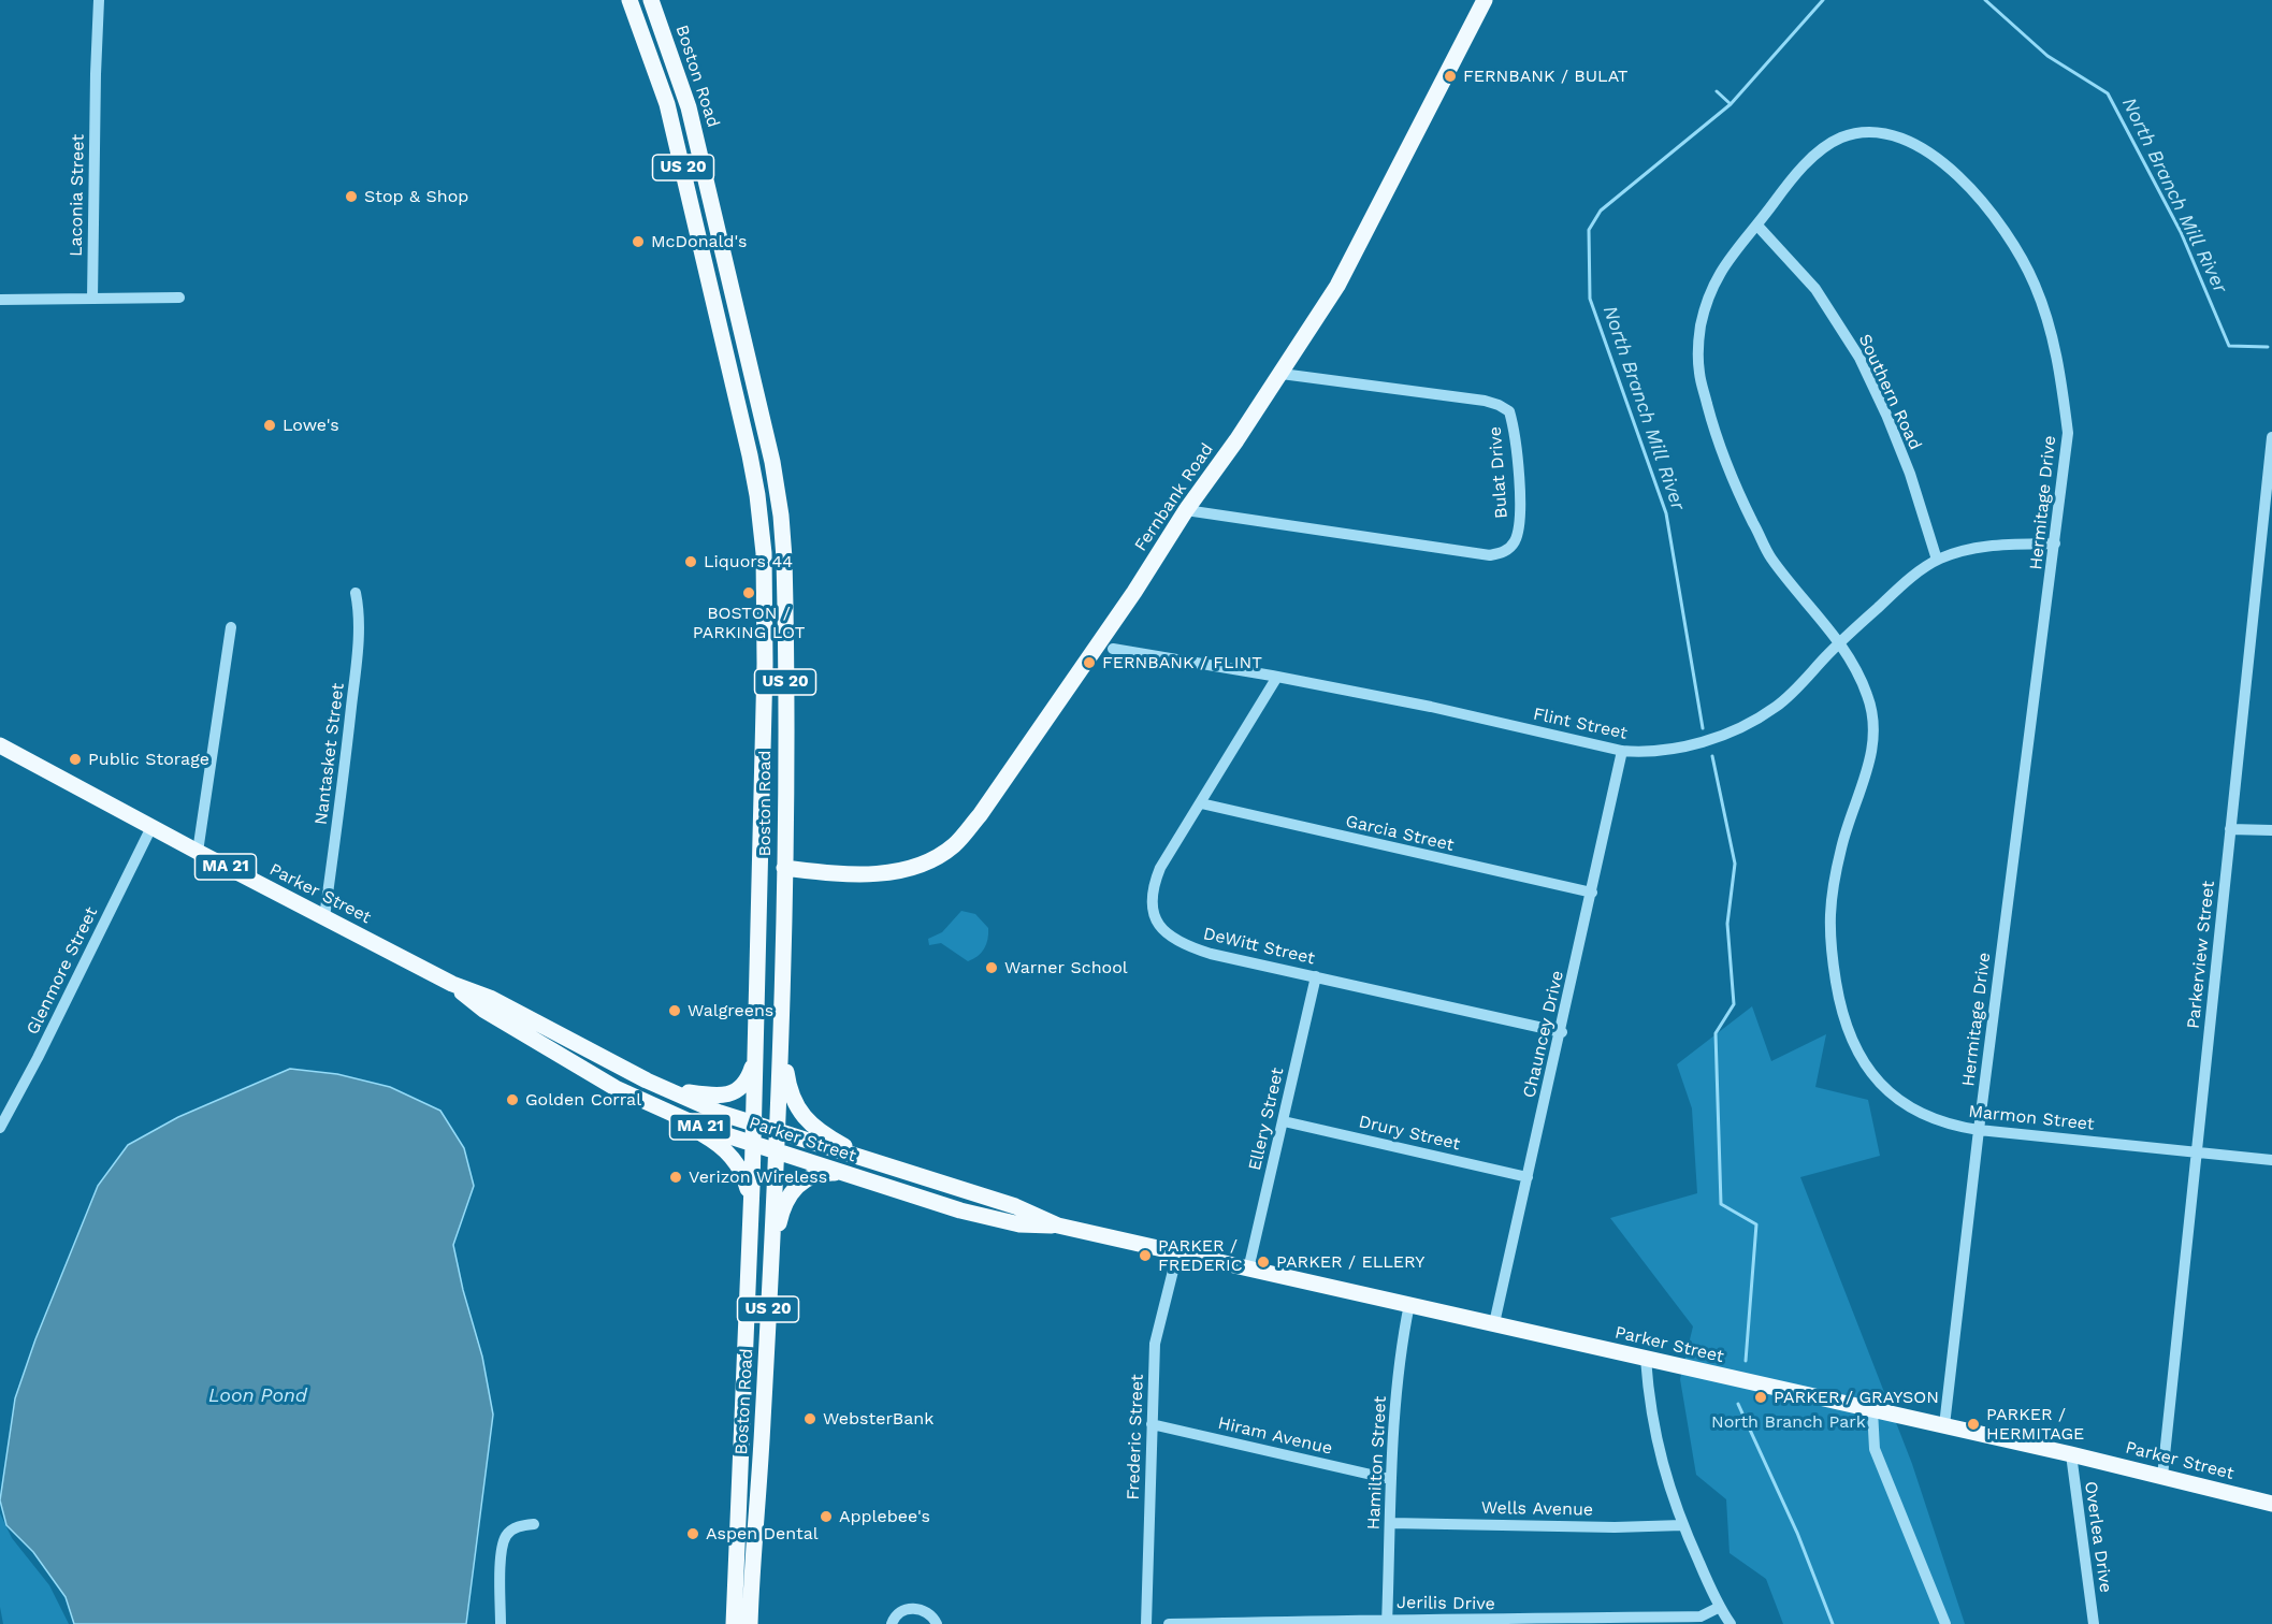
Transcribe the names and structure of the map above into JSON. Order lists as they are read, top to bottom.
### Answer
{
  "streets": {
    "main road": [
      "Boston Road",
      "US 20",
      "Fernbank Road",
      "MA 21",
      "Parker Street"
    ],
    "street": [
      "Laconia Street",
      "Southern Road",
      "Bulat Drive",
      "Hermitage Drive",
      "Flint Street",
      "Nantasket Street",
      "Garcia Street",
      "DeWitt Street",
      "Parkerview Street",
      "Glenmore Street",
      "Chauncey Drive",
      "Marmon Street",
      "Ellery Street",
      "Drury Street",
      "Hiram Avenue",
      "Frederic Street",
      "Hamilton Street",
      "Wells Avenue",
      "Overlea Drive",
      "Jerilis Drive"
    ]
  },
  "crossings": [
    ["Boston Road", "Fernbank Road"],
    ["Boston Road", "Parker Street"],
    ["Southern Road", "Hermitage Drive"],
    ["Southern Road", "Flint Street"],
    ["Bulat Drive", "Fernbank Road"],
    ["Hermitage Drive", "Flint Street"],
    ["Hermitage Drive", "Parker Street"],
    ["Hermitage Drive", "Marmon Street"],
    ["Flint Street", "DeWitt Street"],
    ["Flint Street", "Chauncey Drive"],
    ["Flint Street", "Marmon Street"],
    ["Nantasket Street", "Parker Street"],
    ["Garcia Street", "DeWitt Street"],
    ["Garcia Street", "Chauncey Drive"],
    ["Parker Street", "Parkerview Street"],
    ["Parker Street", "Glenmore Street"],
    ["Parker Street", "Chauncey Drive"],
    ["Parker Street", "Ellery Street"],
    ["Parker Street", "Frederic Street"],
    ["Parker Street", "Hamilton Street"],
    ["Parker Street", "Overlea Drive"],
    ["DeWitt Street", "Chauncey Drive"],
    ["DeWitt Street", "Ellery Street"],
    ["Parkerview Street", "Marmon Street"],
    ["Chauncey Drive", "Drury Street"],
    ["Ellery Street", "Drury Street"],
    ["Hiram Avenue", "Frederic Street"],
    ["Hiram Avenue", "Hamilton Street"],
    ["Hamilton Street", "Wells Avenue"],
    ["Hamilton Street", "Jerilis Drive"]
  ],
  "water": ["North Branch Mill River", "Loon Pond"],
  "parks": ["North Branch Park"],
  "places": [
    "FERNBANK / BULAT",
    "Stop & Shop",
    "McDonald's",
    "Lowe's",
    "Liquors 44",
    "BOSTON / PARKING LOT",
    "FERNBANK / FLINT",
    "Public Storage",
    "Warner School",
    "Walgreens",
    "Golden Corral",
    "Verizon Wireless",
    "PARKER / FREDERIC",
    "PARKER / ELLERY",
    "PARKER / GRAYSON",
    "WebsterBank",
    "PARKER / HERMITAGE",
    "Applebee's",
    "Aspen Dental"
  ]
}
